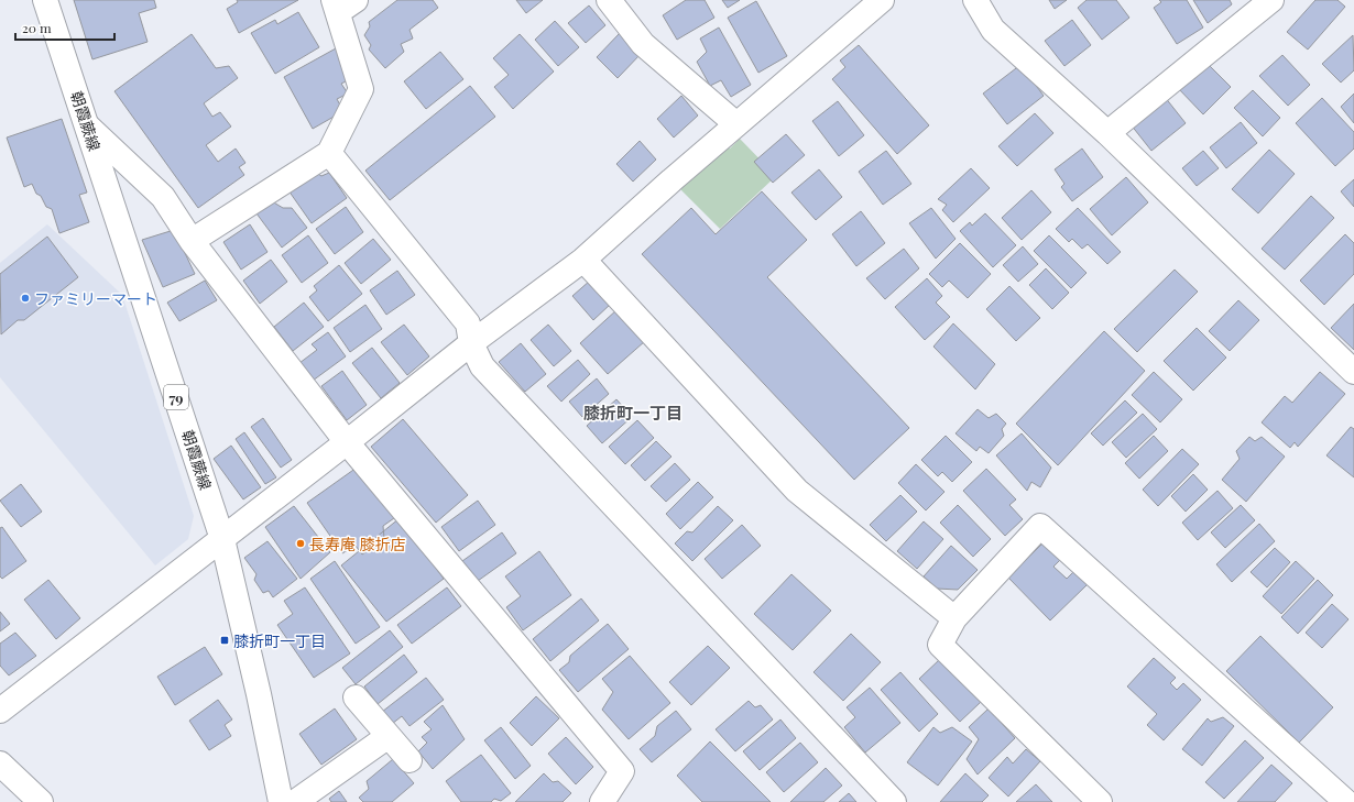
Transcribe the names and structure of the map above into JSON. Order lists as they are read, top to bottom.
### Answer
{
  "streets": {
    "street": ["朝霞蕨線", "79"]
  },
  "districts": ["膝折町一丁目"],
  "places": {
    "other": ["ファミリーマート", "長寿庵 膝折店"],
    "transit": ["膝折町一丁目"]
  },
  "scale_bar": "20 m"
}
